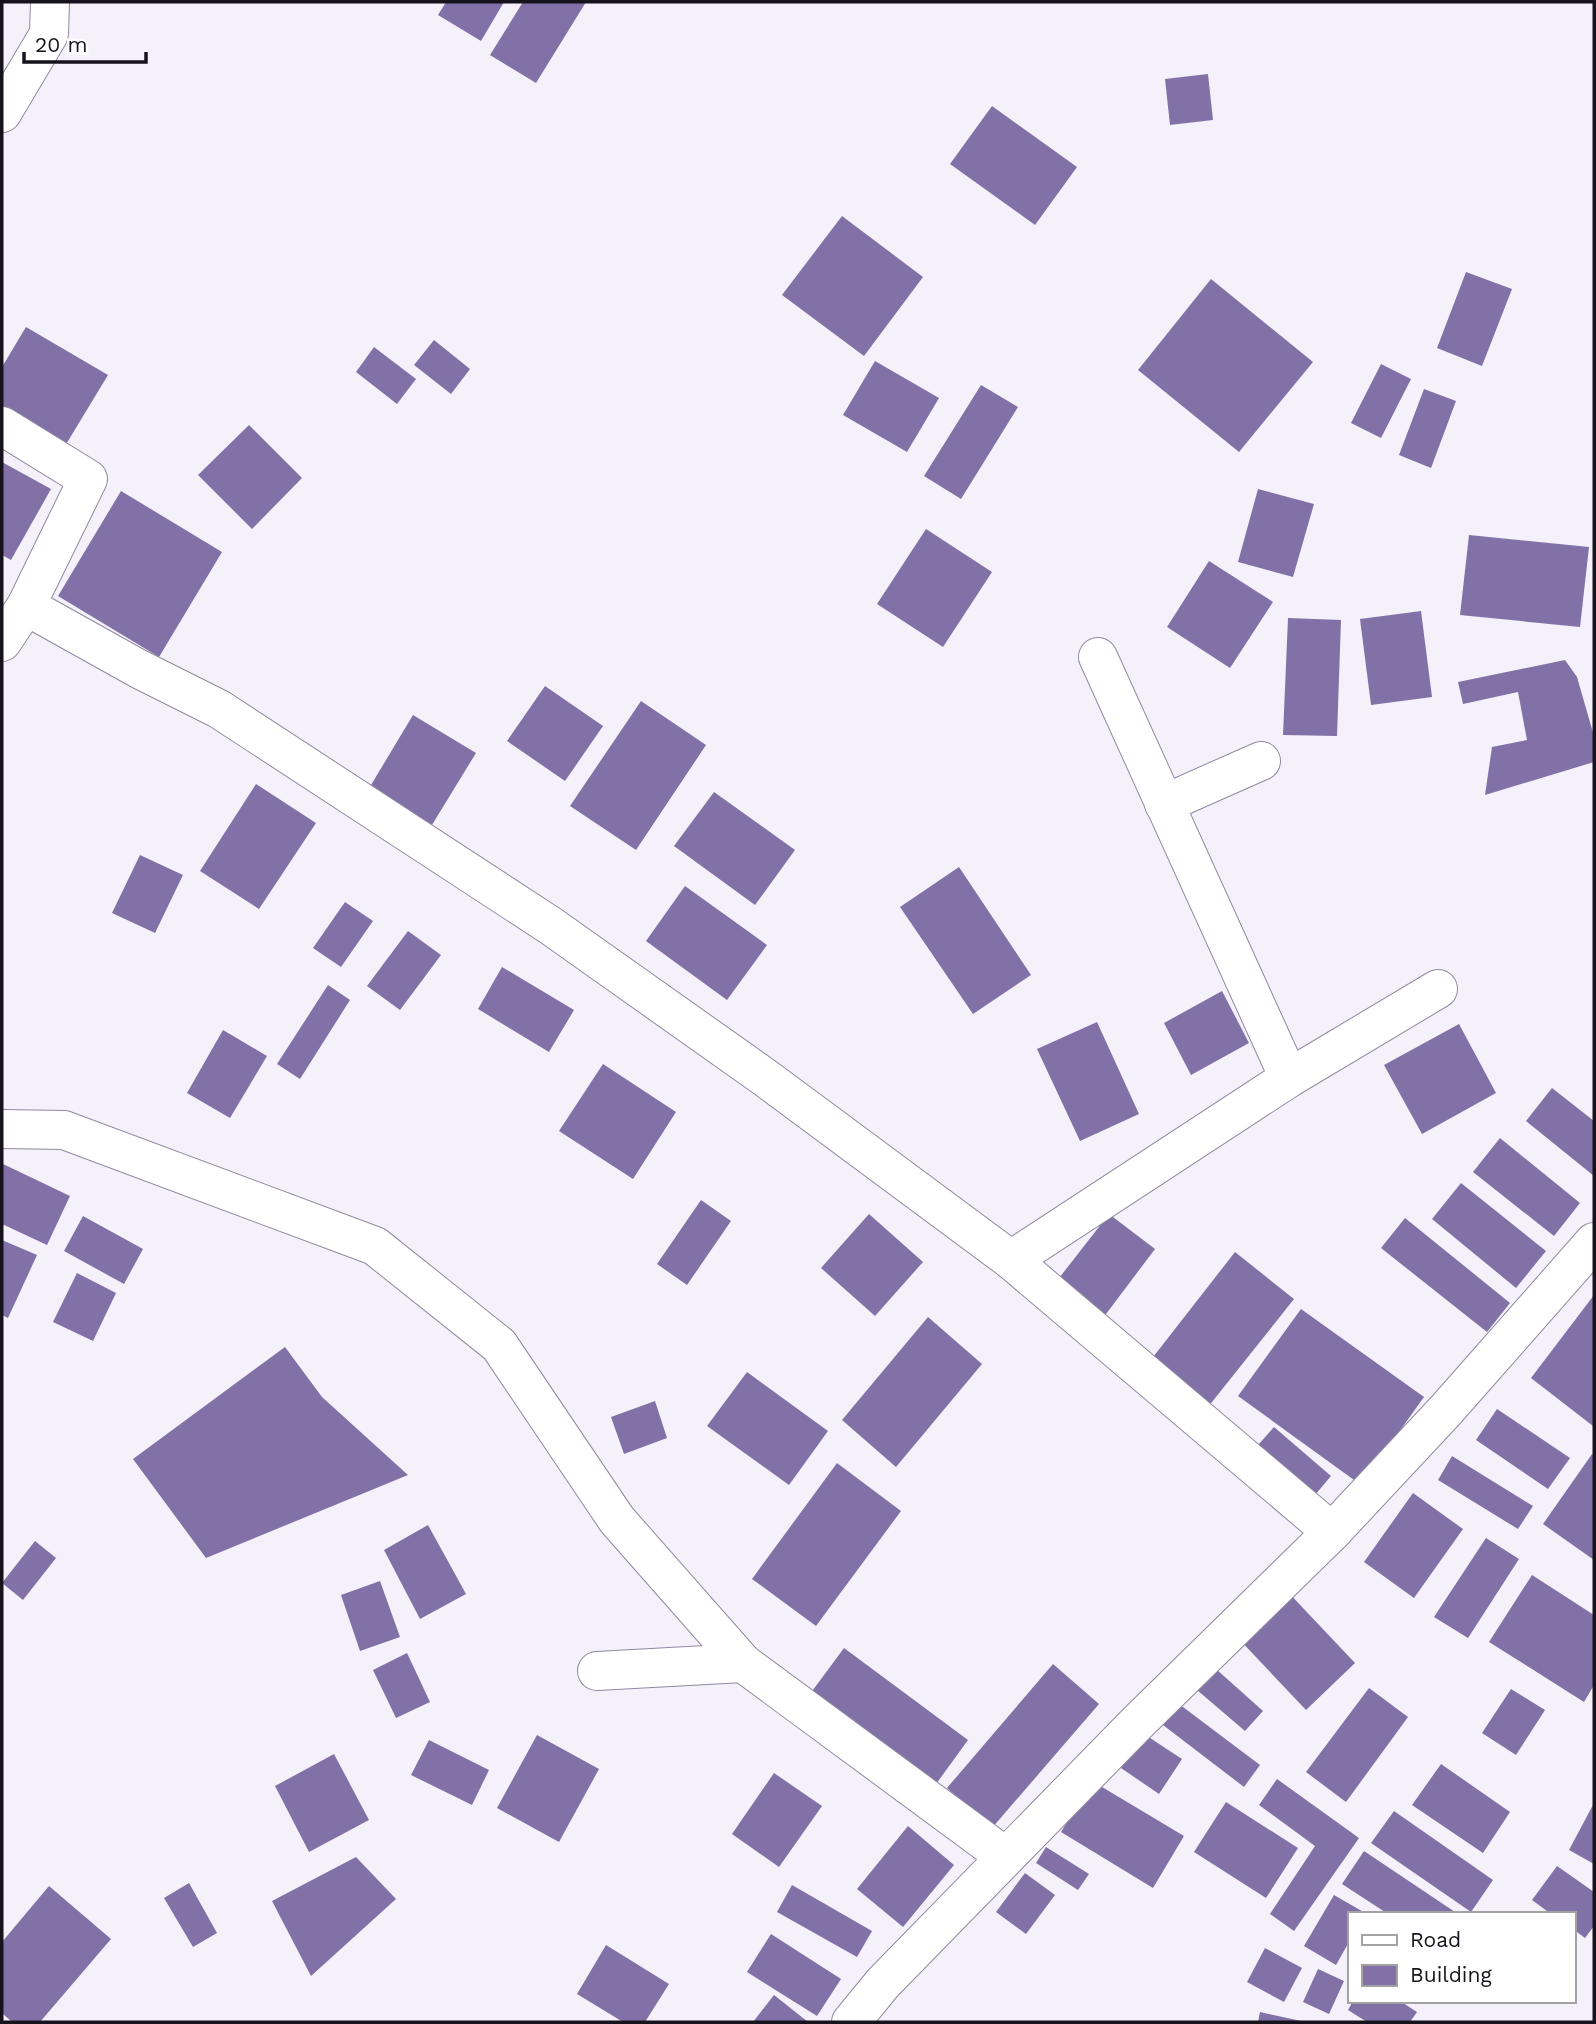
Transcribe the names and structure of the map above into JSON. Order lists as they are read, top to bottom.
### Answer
{
  "legend": ["Road", "Building"],
  "scale_bar": "20 m"
}
